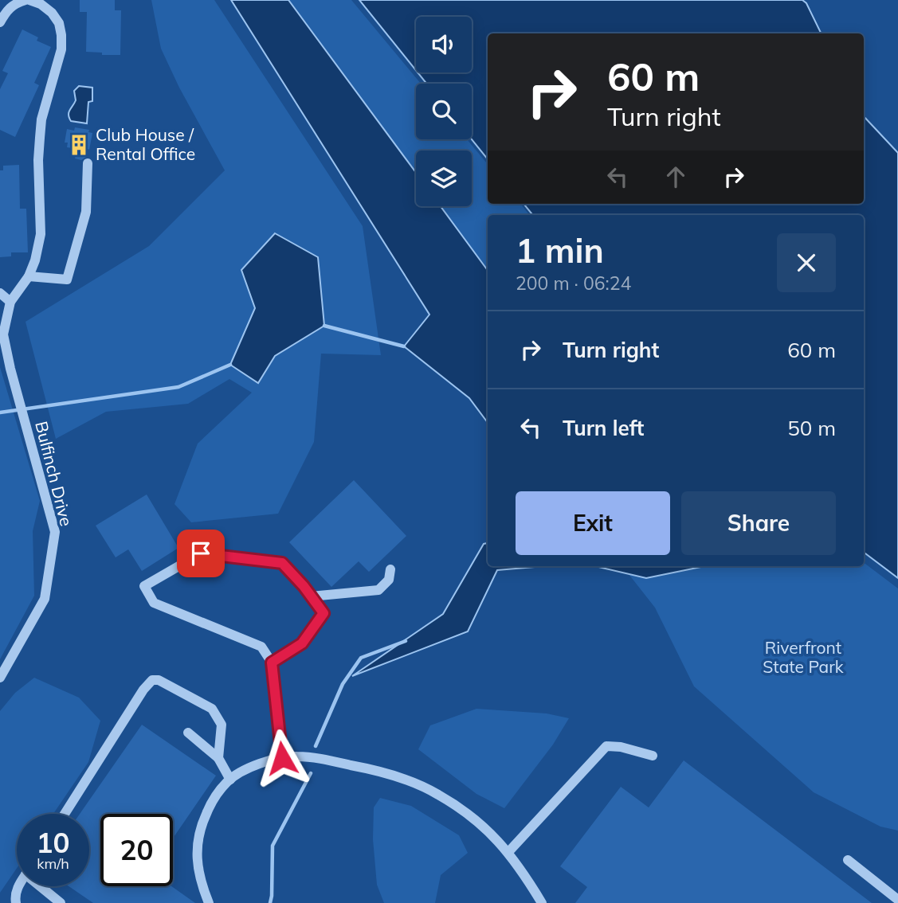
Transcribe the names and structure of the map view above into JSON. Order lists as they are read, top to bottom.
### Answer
{
  "streets": {
    "street": ["Bulfinch Drive"]
  },
  "parks": ["Riverfront State Park"],
  "places": {
    "building": ["Club House / Rental Office"]
  },
  "page": {
    "turn": ["60 m", "Turn right"],
    "heading": ["1 min", "200 m · 06:24"],
    "list": [
      {
        "name": "Turn right",
        "value": "60 m"
      },
      {
        "name": "Turn left",
        "value": "50 m"
      }
    ],
    "buttons": ["Exit", "Share"],
    "speed": "10 km/h",
    "limit": "20"
  }
}
